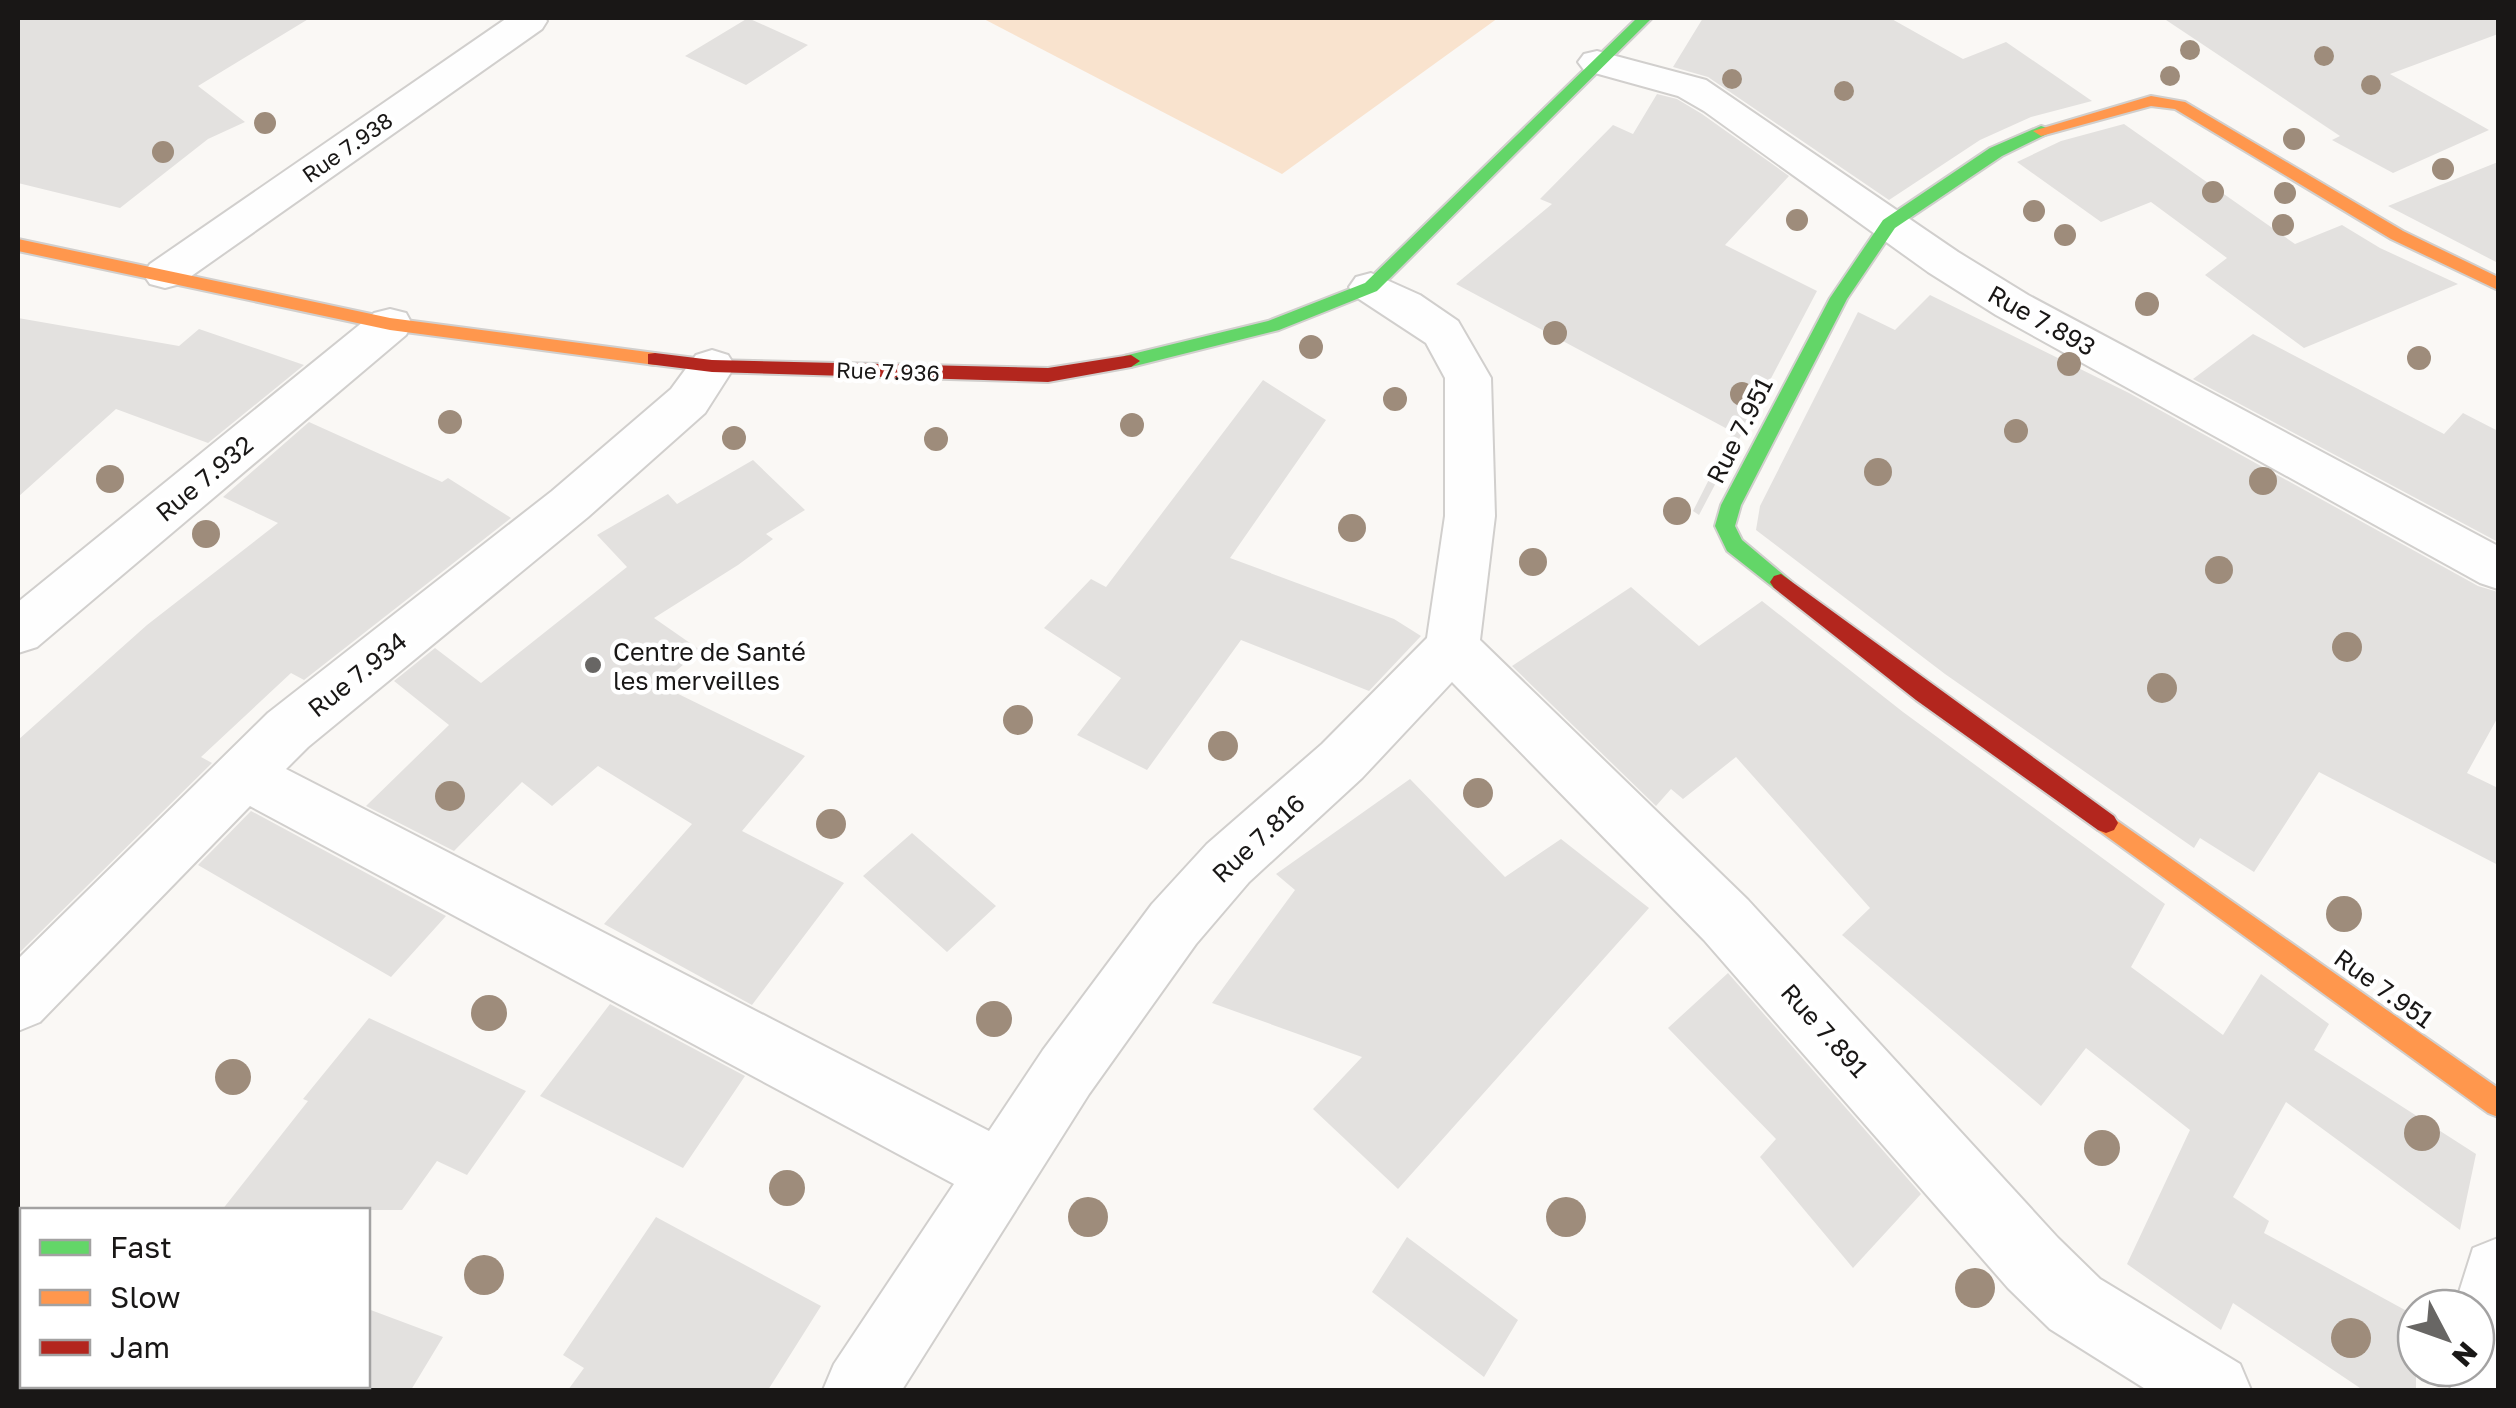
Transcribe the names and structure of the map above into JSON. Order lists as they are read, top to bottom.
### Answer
{
  "streets": {
    "street": [
      "Rue 7.938",
      "Rue 7.893",
      "Rue 7.936",
      "Rue 7.951",
      "Rue 7.932",
      "Rue 7.934",
      "Rue 7.816",
      "Rue 7.891"
    ]
  },
  "crossings": [
    ["Rue 7.938", "Rue 7.936"],
    ["Rue 7.893", "Rue 7.936"],
    ["Rue 7.893", "Rue 7.951"],
    ["Rue 7.936", "Rue 7.932"],
    ["Rue 7.936", "Rue 7.934"],
    ["Rue 7.816", "Rue 7.891"]
  ],
  "places": ["Centre de Santé les merveilles"],
  "legend": ["Fast", "Slow", "Jam"],
  "north": "bottom right"
}
